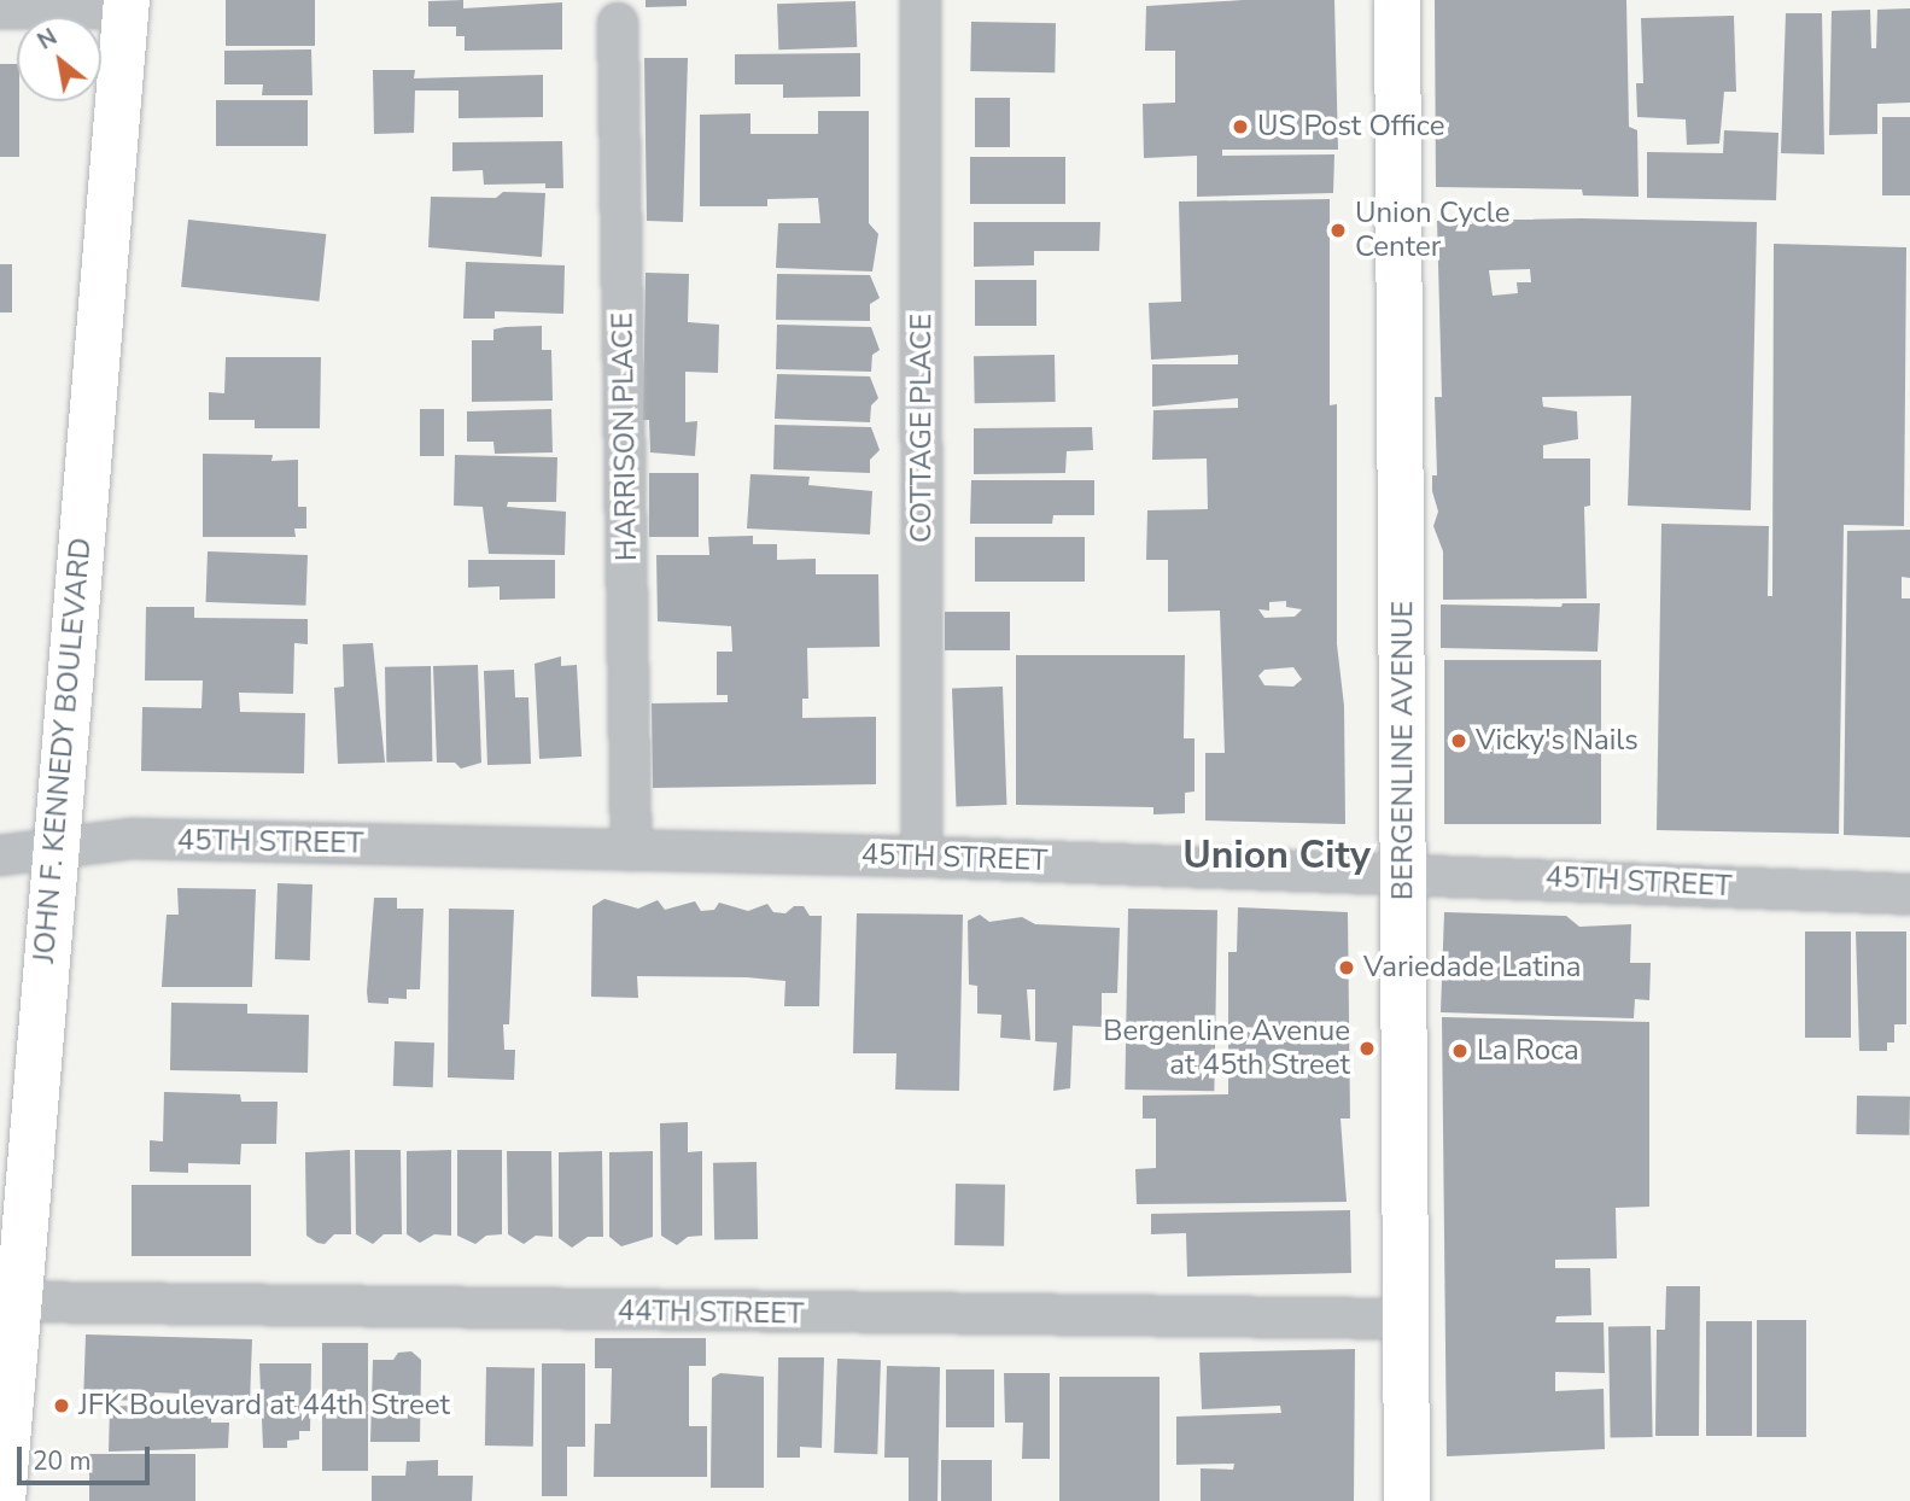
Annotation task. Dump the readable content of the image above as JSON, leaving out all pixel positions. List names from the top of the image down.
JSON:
{
  "streets": {
    "street": [
      "COTTAGE PLACE",
      "HARRISON PLACE",
      "JOHN F. KENNEDY BOULEVARD",
      "BERGENLINE AVENUE",
      "45TH STREET",
      "44TH STREET"
    ]
  },
  "crossings": [
    ["COTTAGE PLACE", "45TH STREET"],
    ["HARRISON PLACE", "45TH STREET"],
    ["JOHN F. KENNEDY BOULEVARD", "45TH STREET"],
    ["JOHN F. KENNEDY BOULEVARD", "44TH STREET"],
    ["BERGENLINE AVENUE", "45TH STREET"],
    ["BERGENLINE AVENUE", "44TH STREET"]
  ],
  "districts": ["Union City"],
  "places": [
    "US Post Office",
    "Union Cycle Center",
    "Vicky's Nails",
    "Variedade Latina",
    "Bergenline Avenue at 45th Street",
    "La Roca",
    "JFK Boulevard at 44th Street"
  ],
  "scale_bar": "20 m",
  "north": "top left"
}
